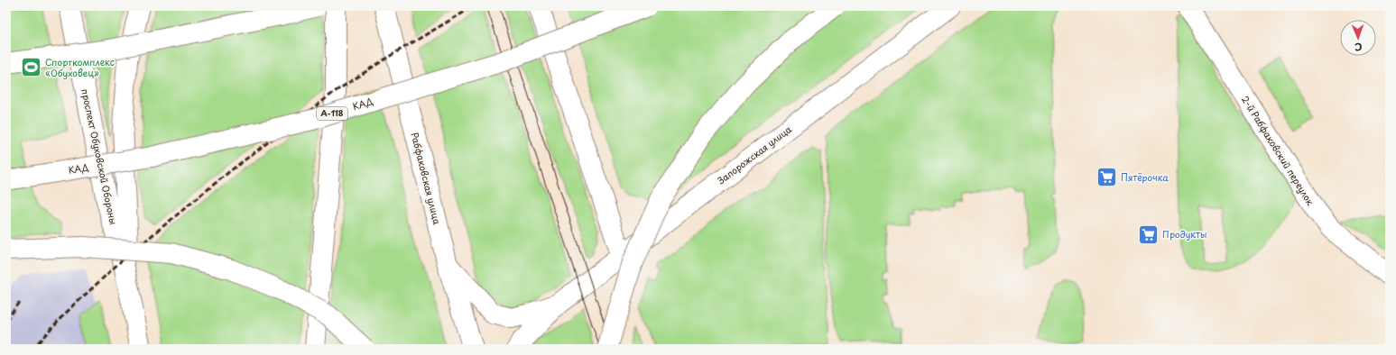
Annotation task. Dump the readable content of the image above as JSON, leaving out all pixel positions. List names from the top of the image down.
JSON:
{
  "streets": {
    "main road": [
      "КАД",
      "А-118",
      "2-й Рабфаковский переулок",
      "Запорожская улица",
      "проспект Обуховской Обороны",
      "Рабфаковская улица"
    ]
  },
  "places": {
    "sports": ["Спорткомплекс «Обуховец»"],
    "supermarket": ["Пятёрочка", "Продукты"]
  },
  "north": "bottom"
}
